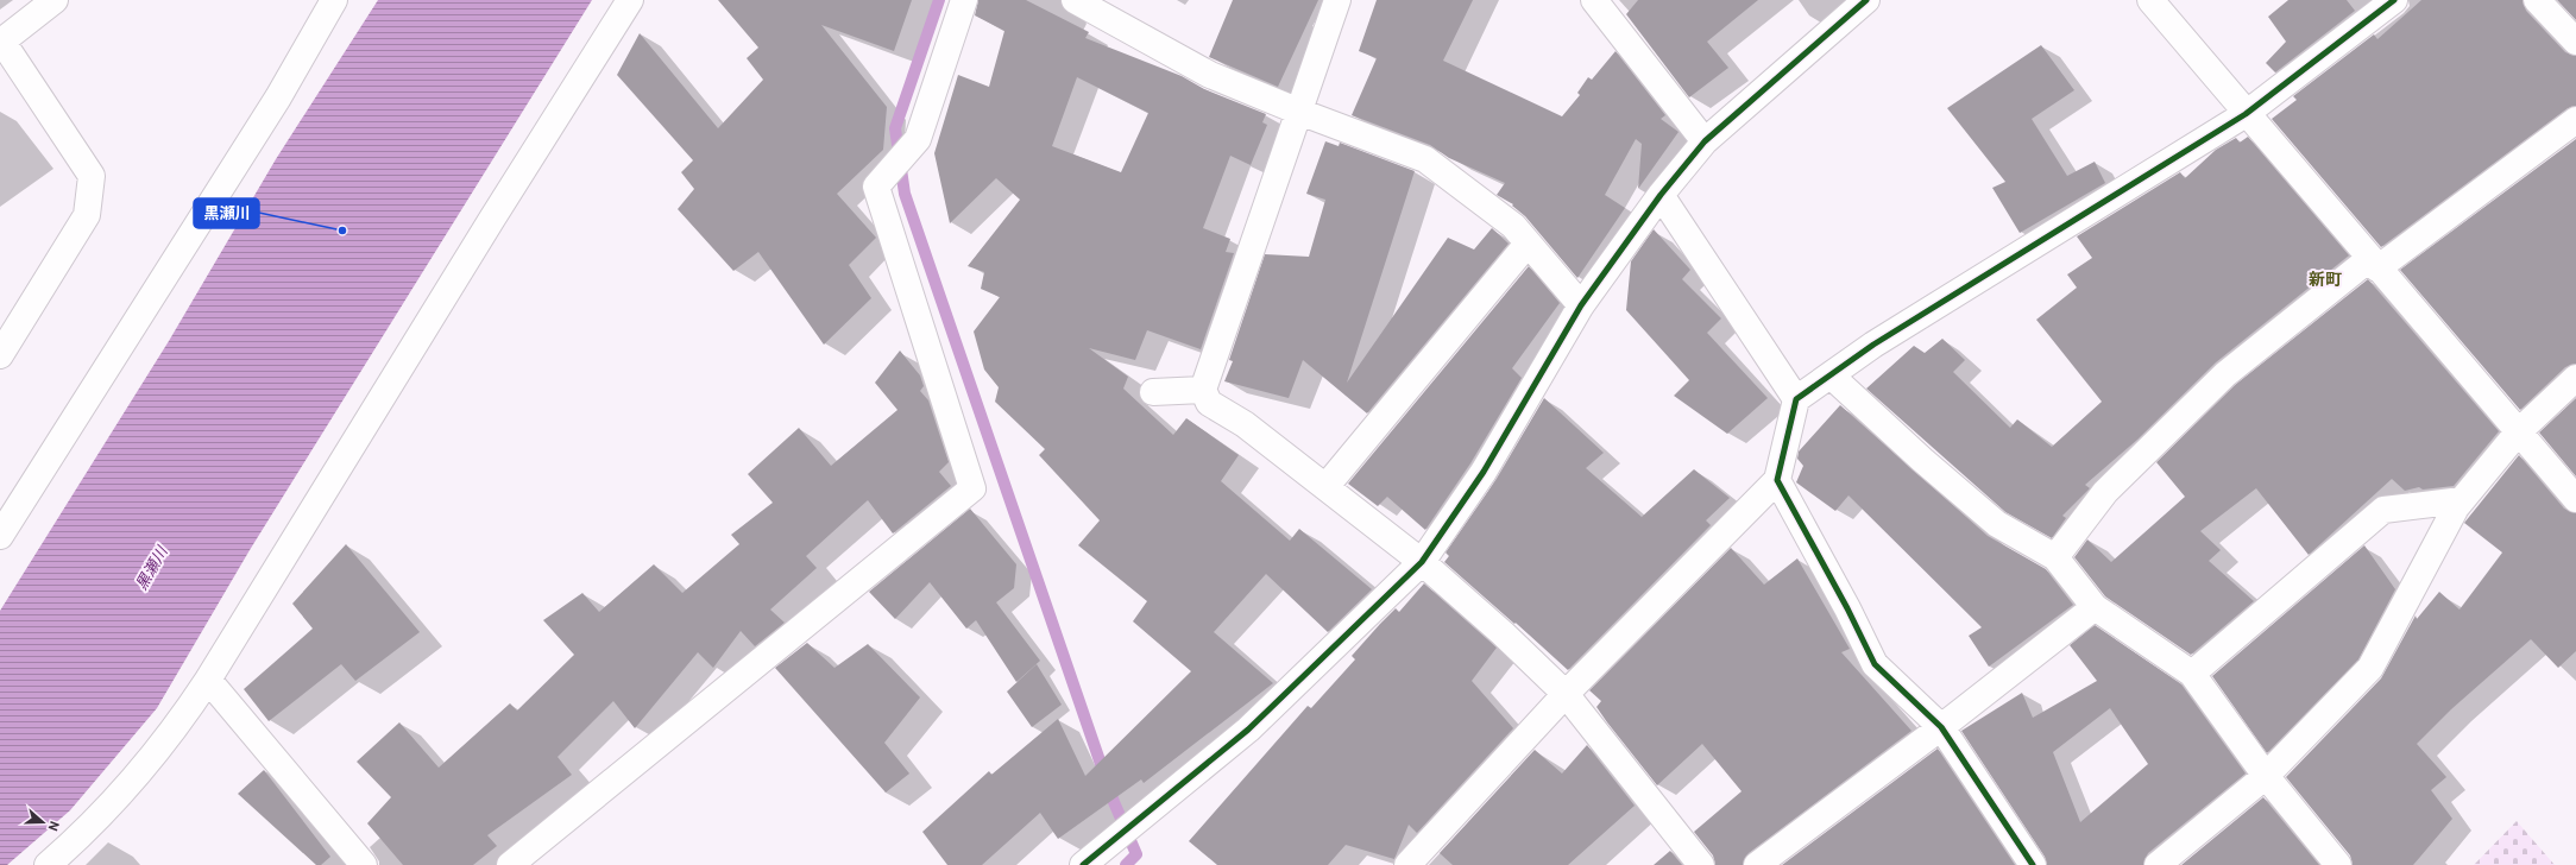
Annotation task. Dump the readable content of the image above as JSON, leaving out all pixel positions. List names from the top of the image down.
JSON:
{
  "districts": ["新町"],
  "water": ["黒瀬川"],
  "places": ["黒瀬川"],
  "north": "right"
}
